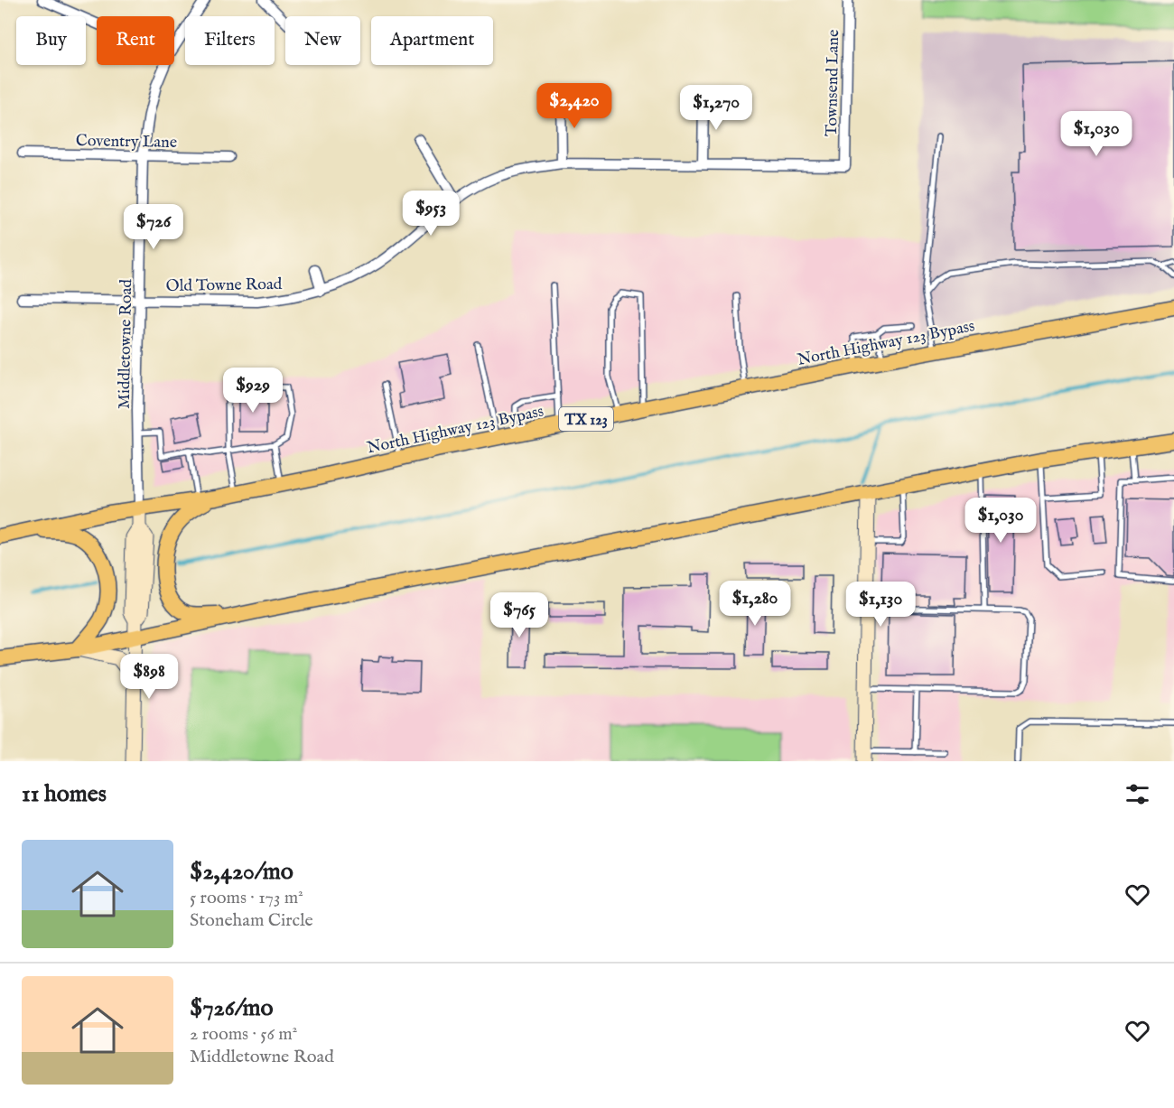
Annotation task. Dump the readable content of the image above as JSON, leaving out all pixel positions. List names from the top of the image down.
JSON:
{
  "streets": {
    "main road": ["North Highway 123 Bypass", "TX 123"],
    "street": [
      "Townsend Lane",
      "Coventry Lane",
      "Old Towne Road",
      "Middletowne Road"
    ]
  },
  "crossings": [
    ["Townsend Lane", "Old Towne Road"],
    ["Coventry Lane", "Middletowne Road"],
    ["Old Towne Road", "Middletowne Road"],
    ["North Highway 123 Bypass", "Middletowne Road"]
  ],
  "page": {
    "chip": [
      "Buy",
      "Rent",
      "Filters",
      "New",
      "Apartment"
    ],
    "price": [
      "$2,420",
      "$1,270",
      "$1,030",
      "$953",
      "$726",
      "$929",
      "$1,030",
      "$1,280",
      "$1,130",
      "$765",
      "$898"
    ],
    "heading": "11 homes",
    "list": [
      {
        "name": "$2,420/mo",
        "note": "5 rooms · 173 m² · Stoneham Circle"
      },
      {
        "name": "$726/mo",
        "note": "2 rooms · 56 m² · Middletowne Road"
      }
    ]
  }
}
